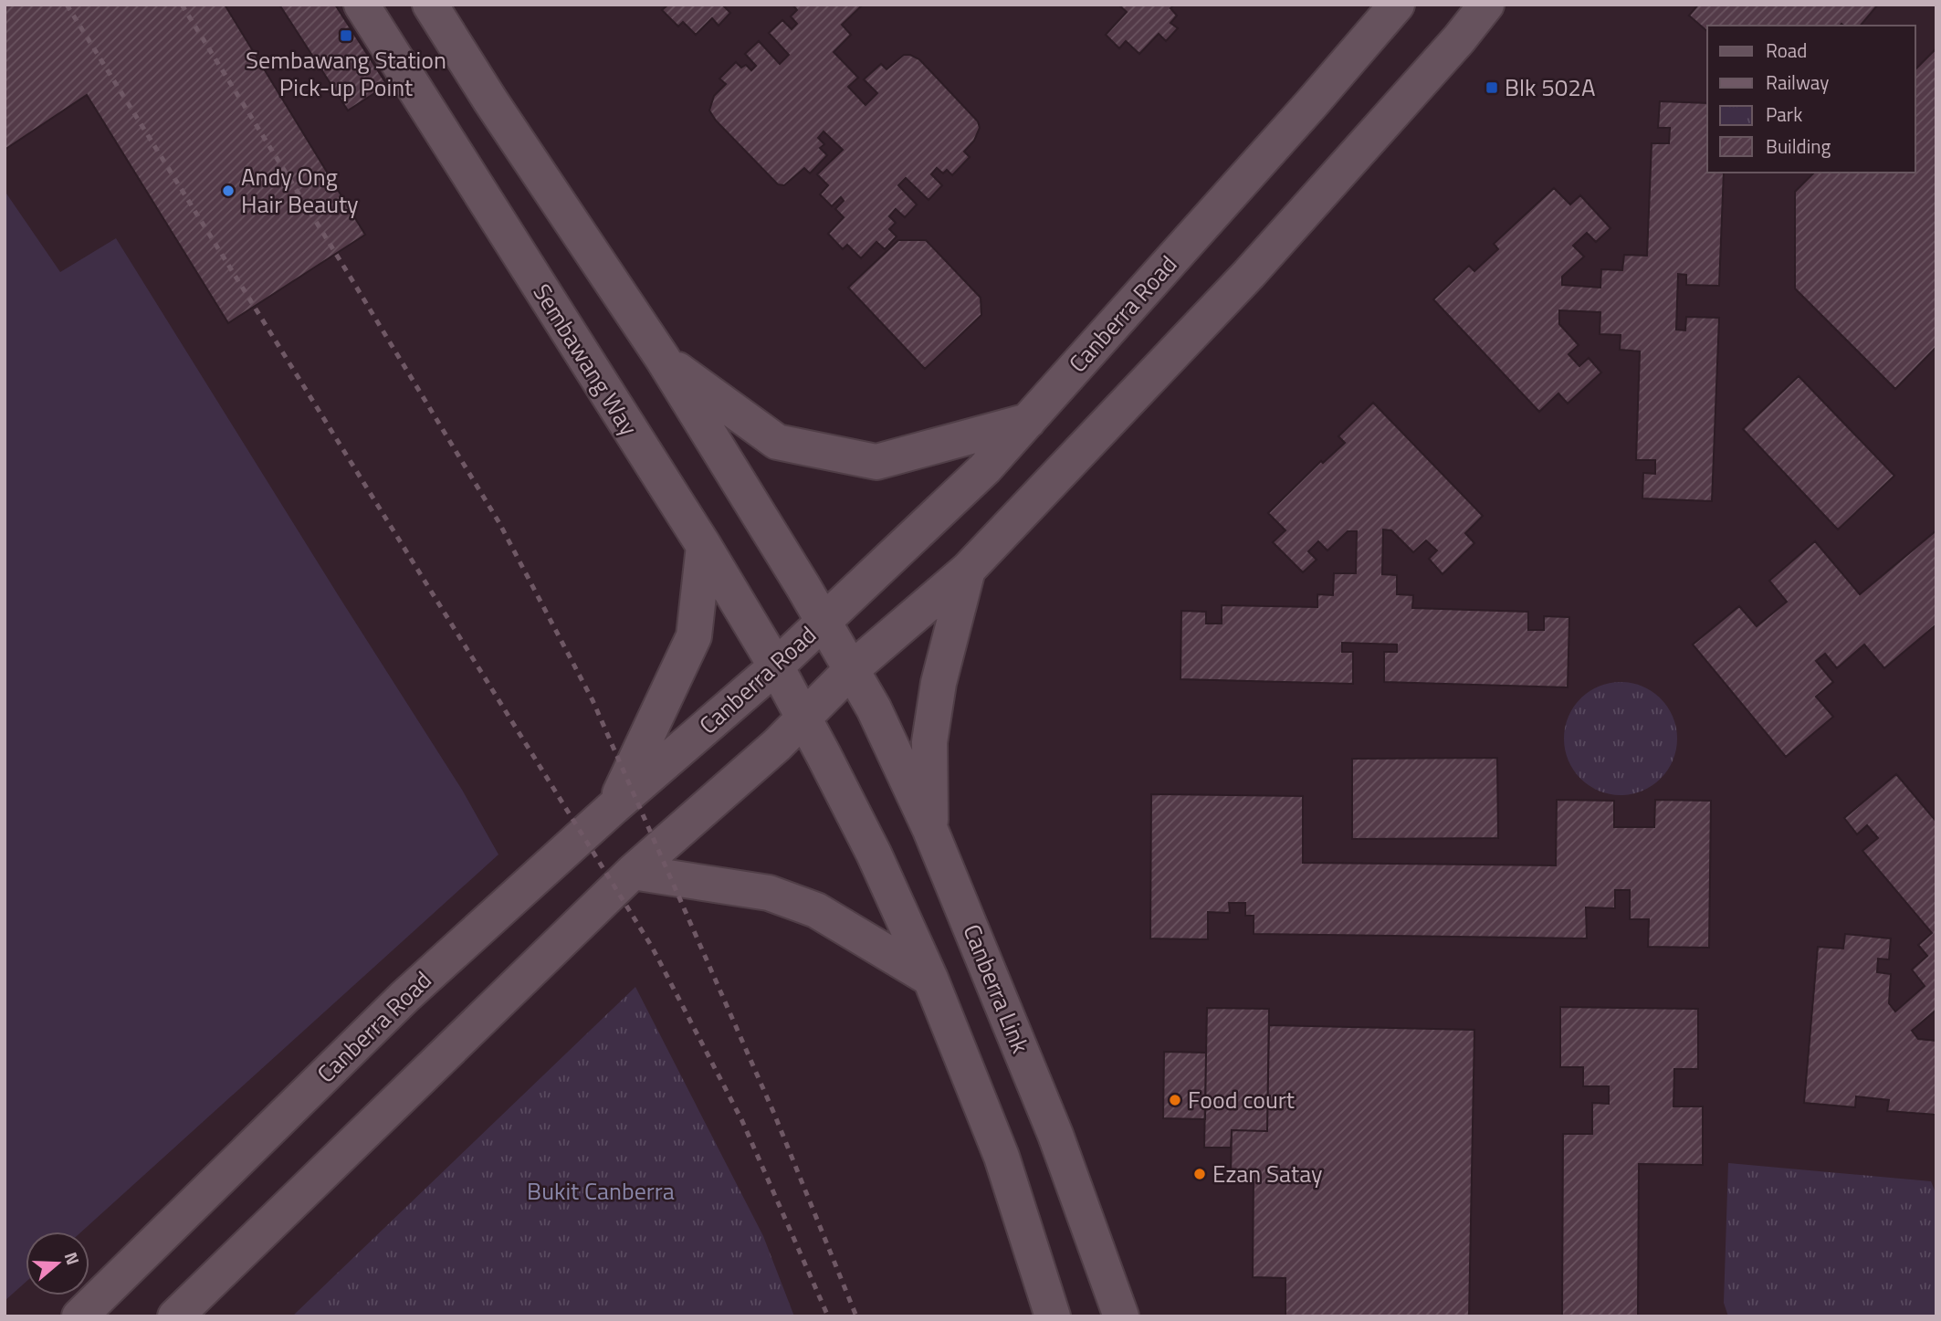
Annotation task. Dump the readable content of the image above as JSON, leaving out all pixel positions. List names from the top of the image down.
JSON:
{
  "streets": {
    "main road": ["Canberra Road", "Sembawang Way", "Canberra Link"]
  },
  "crossings": [
    ["Canberra Road", "Sembawang Way"]
  ],
  "parks": ["Bukit Canberra"],
  "places": {
    "transit": ["Sembawang Station Pick-up Point", "Blk 502A"],
    "other": ["Andy Ong Hair Beauty", "Food court", "Ezan Satay"]
  },
  "legend": [
    "Road",
    "Railway",
    "Park",
    "Building"
  ],
  "north": "right"
}
